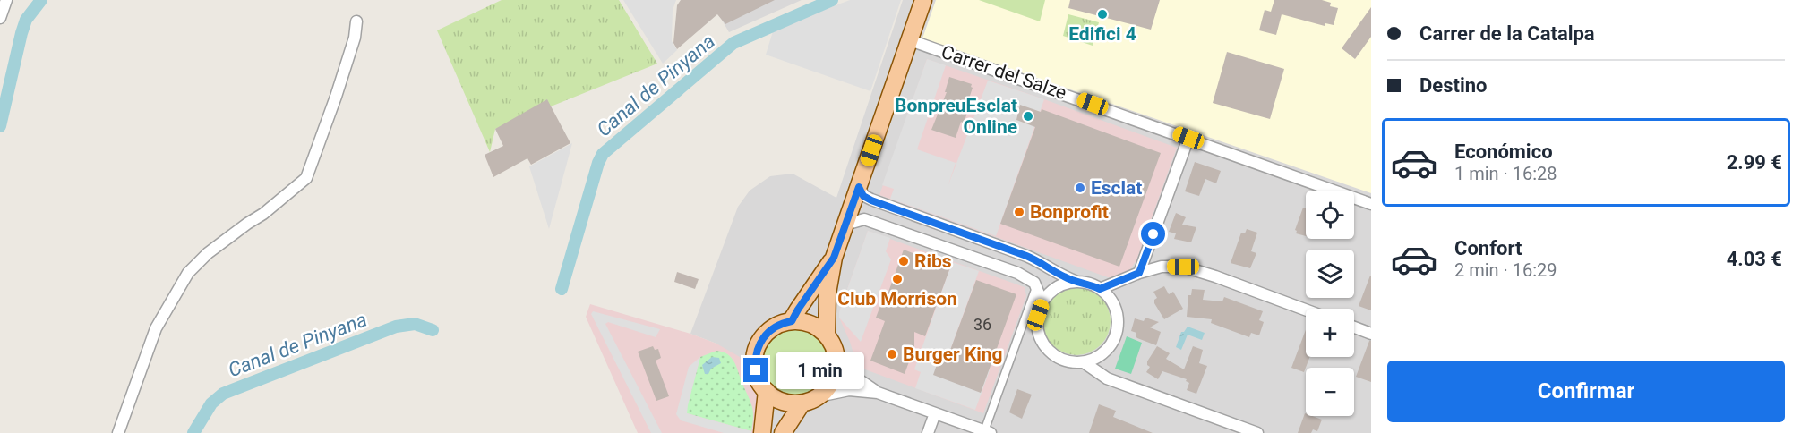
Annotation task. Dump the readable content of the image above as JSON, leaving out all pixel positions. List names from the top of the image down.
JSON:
{
  "streets": {
    "street": ["Carrer del Salze"]
  },
  "water": ["Canal de Pinyana"],
  "places": [
    "Edifici 4",
    "BonpreuEsclat Online",
    "Esclat",
    "Bonprofit",
    "Ribs",
    "Club Morrison",
    "Burger King"
  ],
  "house_numbers": ["36"],
  "page": {
    "banner": ["Carrer de la Catalpa", "Destino"],
    "list": [
      {
        "name": "Económico",
        "note": "1 min · 16:28",
        "value": "2.99 €"
      },
      {
        "name": "Confort",
        "note": "2 min · 16:29",
        "value": "4.03 €"
      }
    ],
    "map_buttons": ["+", "−"],
    "buttons": "Confirmar",
    "bubble": "1 min"
  }
}
